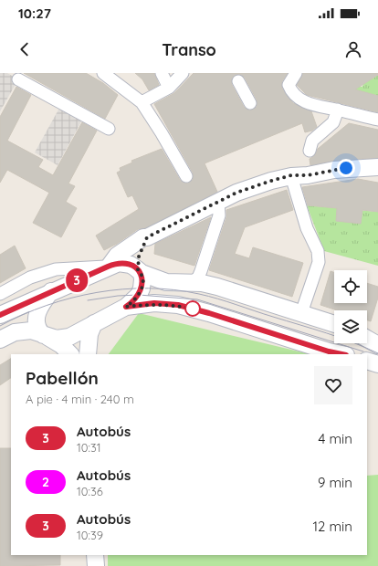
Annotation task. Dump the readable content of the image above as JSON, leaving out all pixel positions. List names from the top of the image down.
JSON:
{
  "lines": ["bus line 3"],
  "page": {
    "status": "10:27",
    "header": "Transo",
    "on_map": "3",
    "heading": ["Pabellón", "A pie · 4 min · 240 m"],
    "list": [
      {
        "mark": "3",
        "name": "Autobús",
        "note": "10:31",
        "value": "4 min"
      },
      {
        "mark": "2",
        "name": "Autobús",
        "note": "10:36",
        "value": "9 min"
      },
      {
        "mark": "3",
        "name": "Autobús",
        "note": "10:39",
        "value": "12 min"
      }
    ]
  }
}
